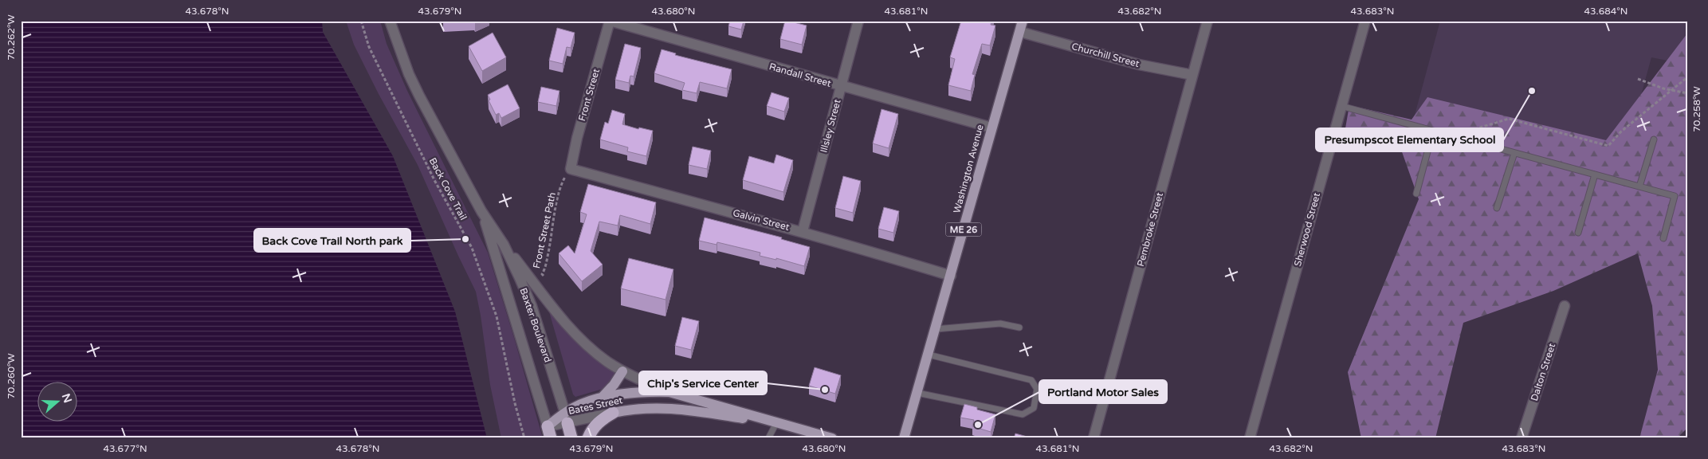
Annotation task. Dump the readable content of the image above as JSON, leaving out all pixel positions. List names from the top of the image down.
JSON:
{
  "streets": {
    "main road": ["Washington Avenue", "ME 26", "Bates Street"],
    "street": [
      "Churchill Street",
      "Randall Street",
      "Front Street",
      "Illsley Street",
      "Galvin Street",
      "Pembroke Street",
      "Sherwood Street",
      "Baxter Boulevard",
      "Dalton Street"
    ],
    "path": ["Back Cove Trail", "Front Street Path"]
  },
  "crossings": [
    ["Churchill Street", "Washington Avenue"],
    ["Churchill Street", "Pembroke Street"],
    ["Randall Street", "Front Street"],
    ["Randall Street", "Illsley Street"],
    ["Randall Street", "Washington Avenue"],
    ["Front Street", "Galvin Street"],
    ["Front Street", "Front Street Path"],
    ["Illsley Street", "Galvin Street"],
    ["Washington Avenue", "Galvin Street"],
    ["Galvin Street", "Front Street Path"],
    ["Baxter Boulevard", "Bates Street"]
  ],
  "places": [
    "Presumpscot Elementary School",
    "Back Cove Trail North park",
    "Chip's Service Center",
    "Portland Motor Sales"
  ],
  "north": "right",
  "coordinates": [
    "43.678°N",
    "43.679°N",
    "43.680°N",
    "43.681°N",
    "43.682°N",
    "43.683°N",
    "43.684°N",
    "70.262°W",
    "70.258°W",
    "70.260°W",
    "43.677°N"
  ]
}
